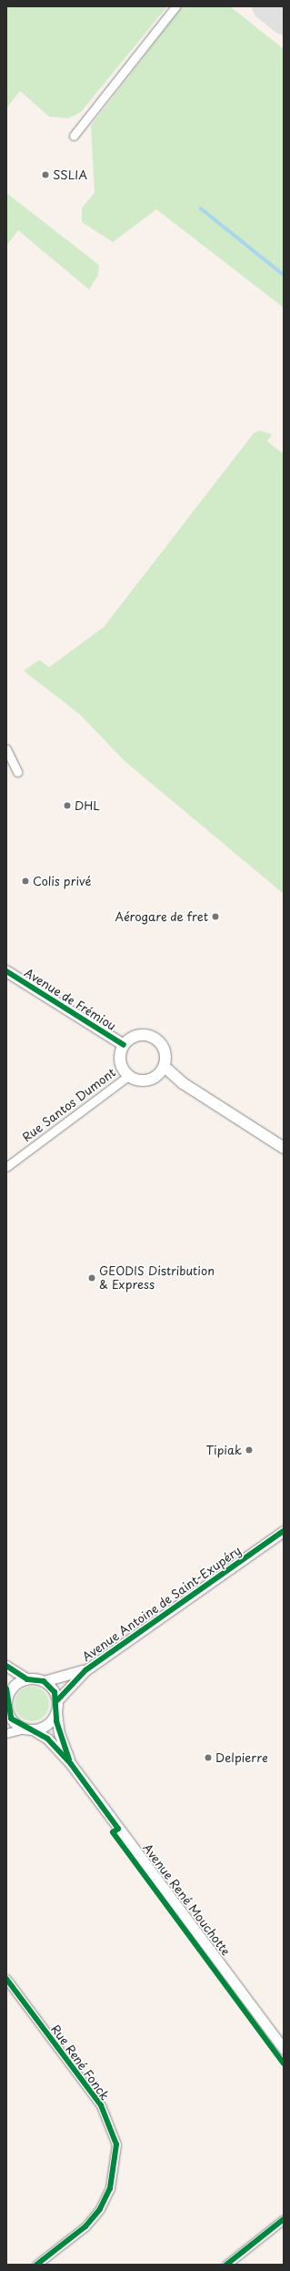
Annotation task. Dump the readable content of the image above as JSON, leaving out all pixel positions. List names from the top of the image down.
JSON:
{
  "streets": {
    "main road": ["Avenue de Frémiou"],
    "street": [
      "Rue Santos Dumont",
      "Avenue Antoine de Saint-Exupéry",
      "Avenue René Mouchotte",
      "Rue René Fonck"
    ]
  },
  "crossings": [
    ["Avenue de Frémiou", "Rue Santos Dumont"],
    ["Avenue Antoine de Saint-Exupéry", "Avenue René Mouchotte"]
  ],
  "places": [
    "SSLIA",
    "DHL",
    "Colis privé",
    "Aérogare de fret",
    "GEODIS Distribution & Express",
    "Tipiak",
    "Delpierre"
  ]
}
